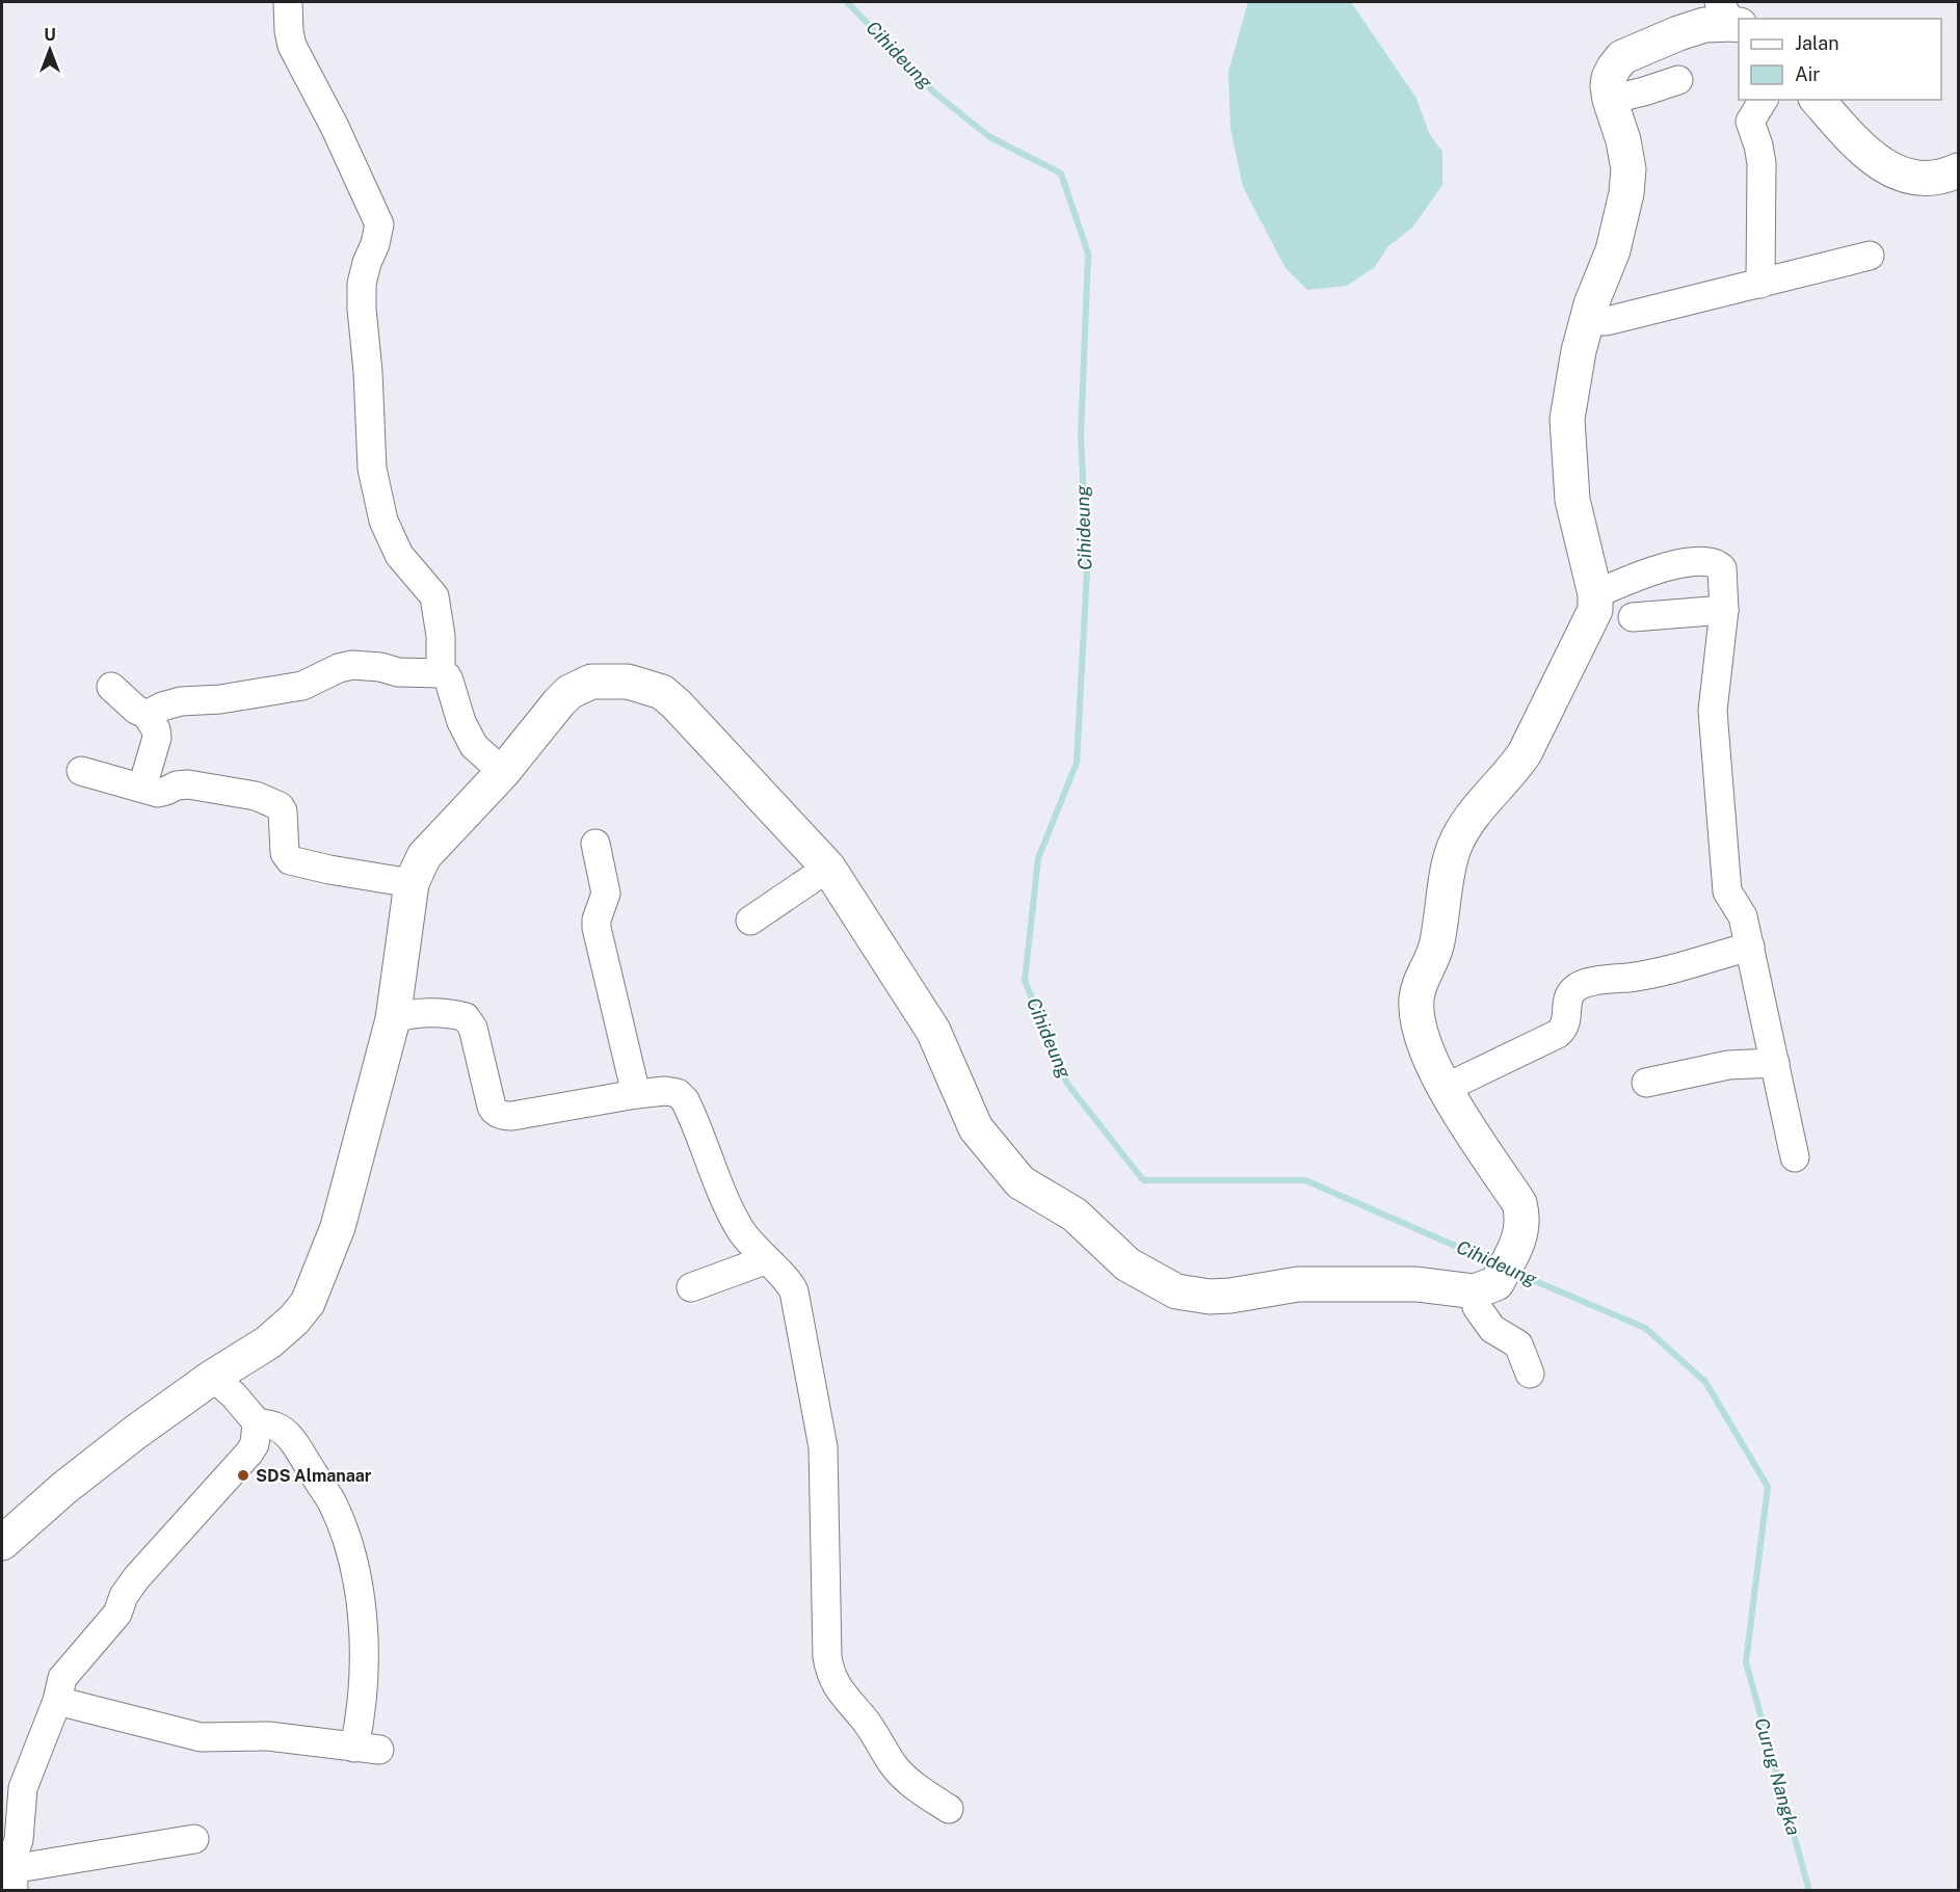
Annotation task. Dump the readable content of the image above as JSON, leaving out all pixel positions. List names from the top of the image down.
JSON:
{
  "water": ["Cihideung", "Curug Nangka"],
  "places": ["SDS Almanaar"],
  "legend": ["Jalan", "Air"],
  "north": "top"
}
